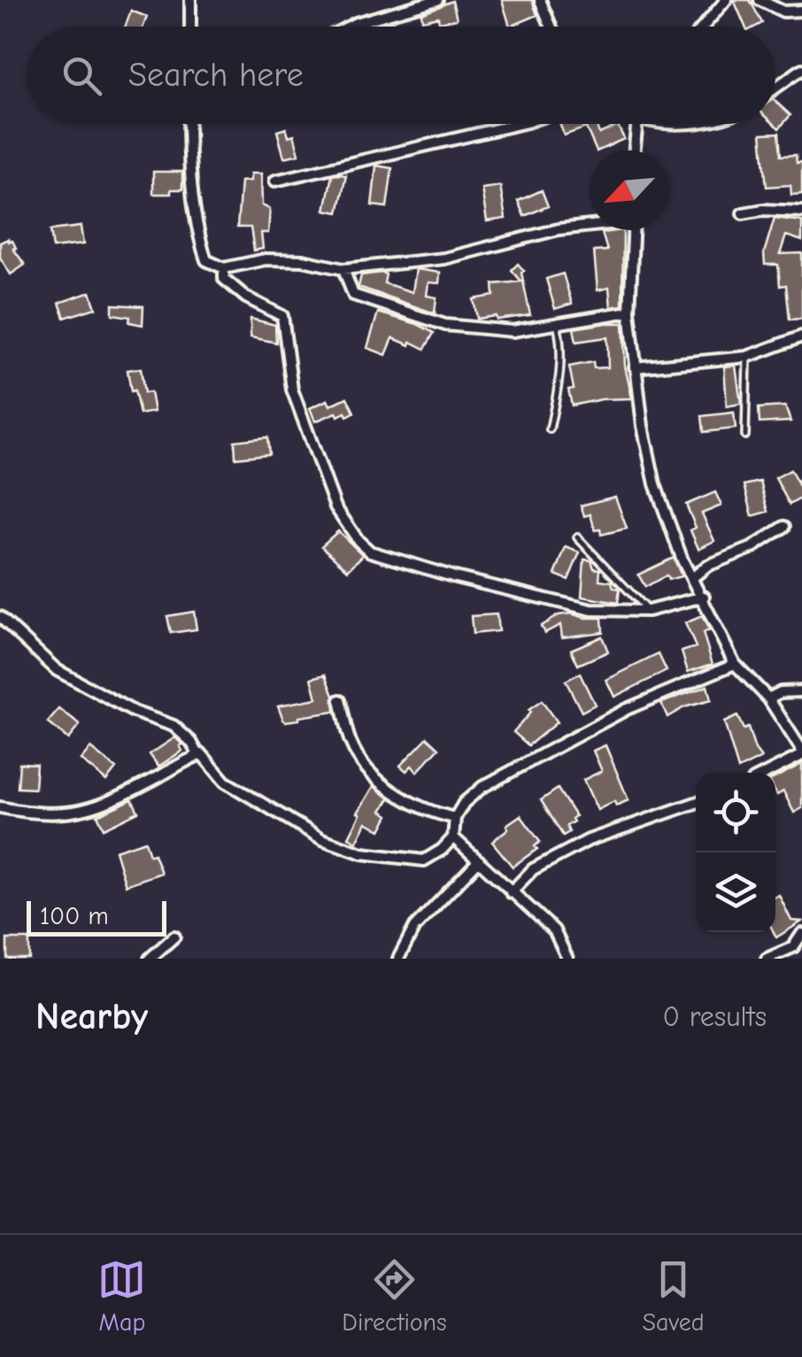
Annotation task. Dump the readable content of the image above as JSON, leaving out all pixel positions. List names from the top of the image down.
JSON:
{
  "scale_bar": "100 m",
  "north": "bottom left",
  "page": {
    "search": "Search here",
    "scale": "100 m",
    "heading": ["Nearby", "0 results"],
    "nav": ["Map", "Directions", "Saved"]
  }
}
